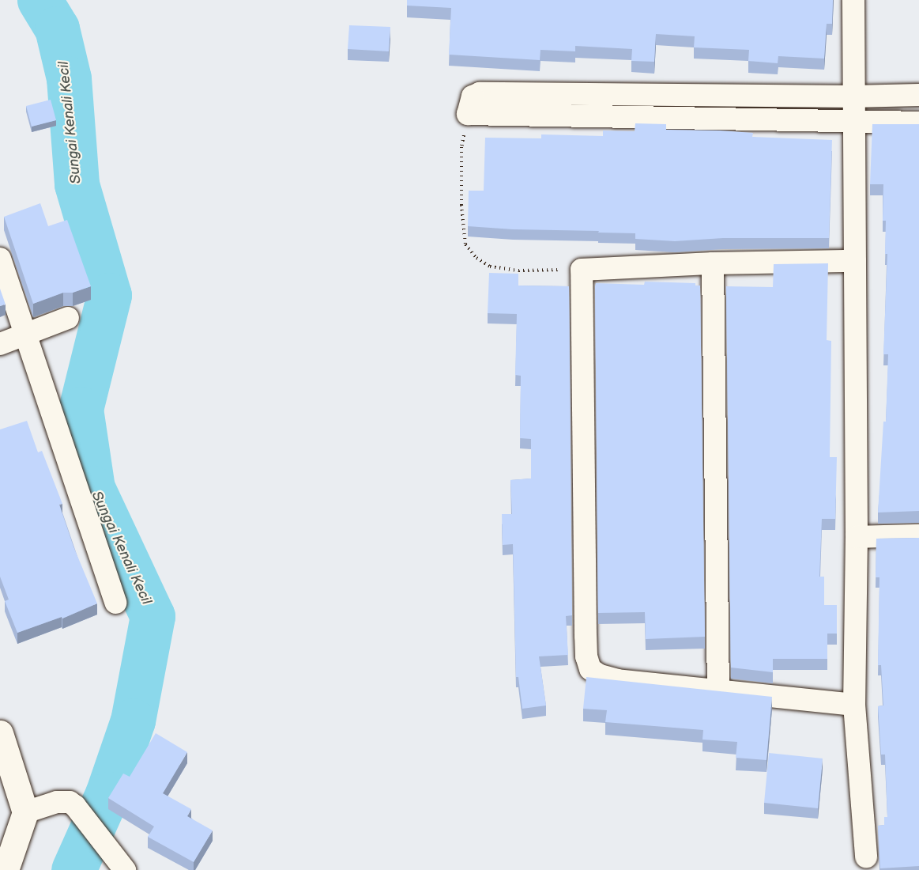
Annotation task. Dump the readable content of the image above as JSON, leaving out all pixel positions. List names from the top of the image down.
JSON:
{
  "water": ["Sungai Kenali Kecil"]
}
